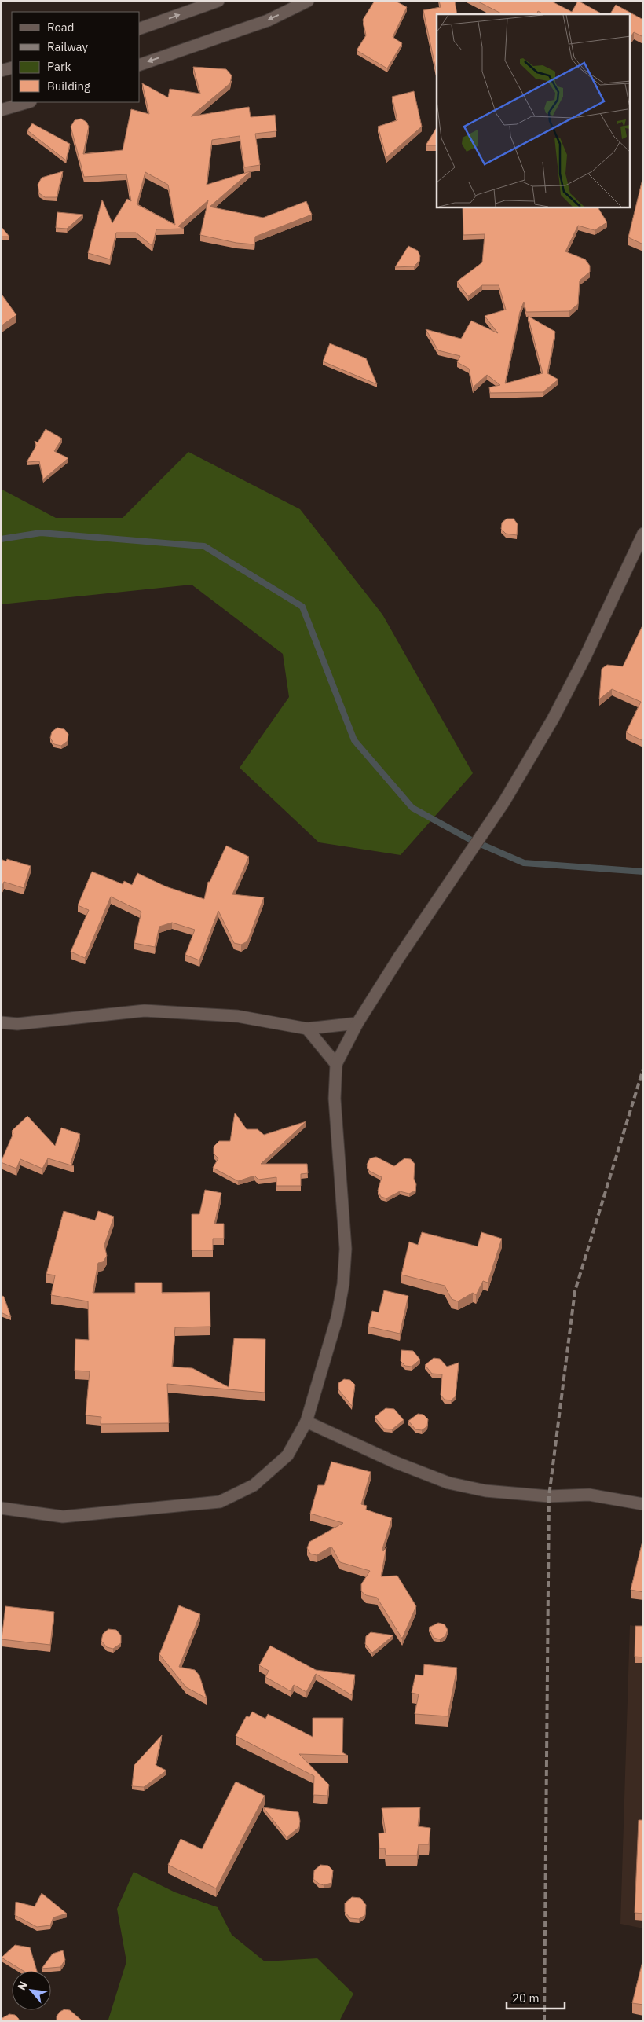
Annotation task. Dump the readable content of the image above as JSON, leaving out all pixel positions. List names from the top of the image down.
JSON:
{
  "legend": [
    "Road",
    "Railway",
    "Park",
    "Building"
  ],
  "scale_bar": "20 m",
  "north": "top left"
}
